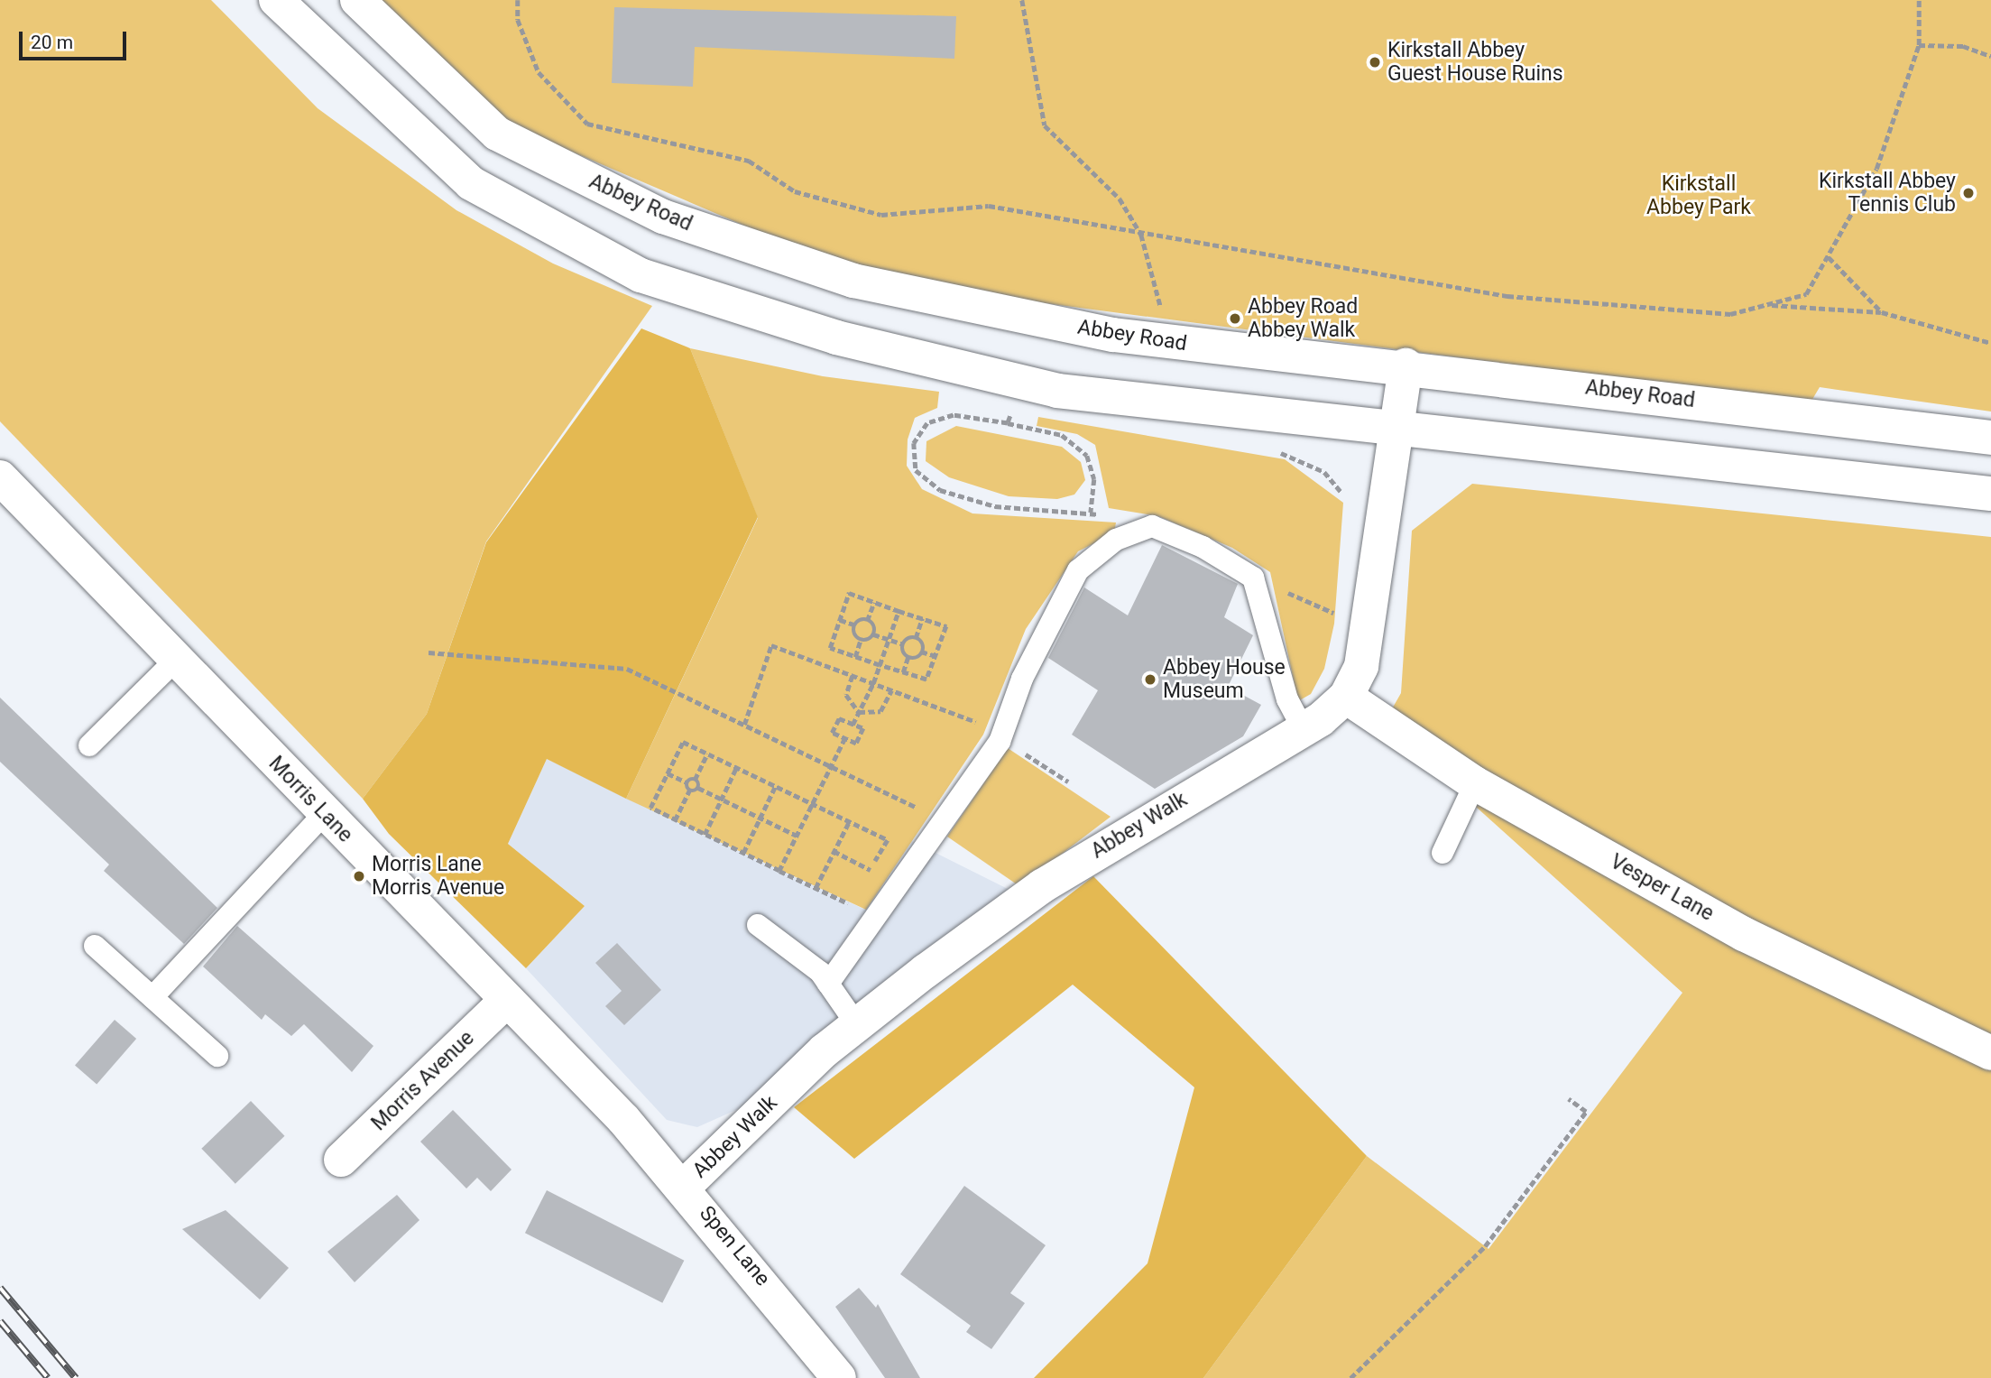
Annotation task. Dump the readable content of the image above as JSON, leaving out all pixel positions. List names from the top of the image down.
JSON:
{
  "streets": {
    "main road": [
      "Abbey Road",
      "Morris Lane",
      "Abbey Walk",
      "Vesper Lane",
      "Morris Avenue",
      "Spen Lane"
    ]
  },
  "crossings": [
    ["Abbey Road", "Abbey Walk"],
    ["Morris Lane", "Morris Avenue"],
    ["Morris Lane", "Spen Lane"],
    ["Abbey Walk", "Vesper Lane"],
    ["Abbey Walk", "Spen Lane"]
  ],
  "parks": ["Kirkstall Abbey Park"],
  "places": [
    "Kirkstall Abbey Guest House Ruins",
    "Kirkstall Abbey Tennis Club",
    "Abbey Road Abbey Walk",
    "Abbey House Museum",
    "Morris Lane Morris Avenue"
  ],
  "scale_bar": "20 m"
}
